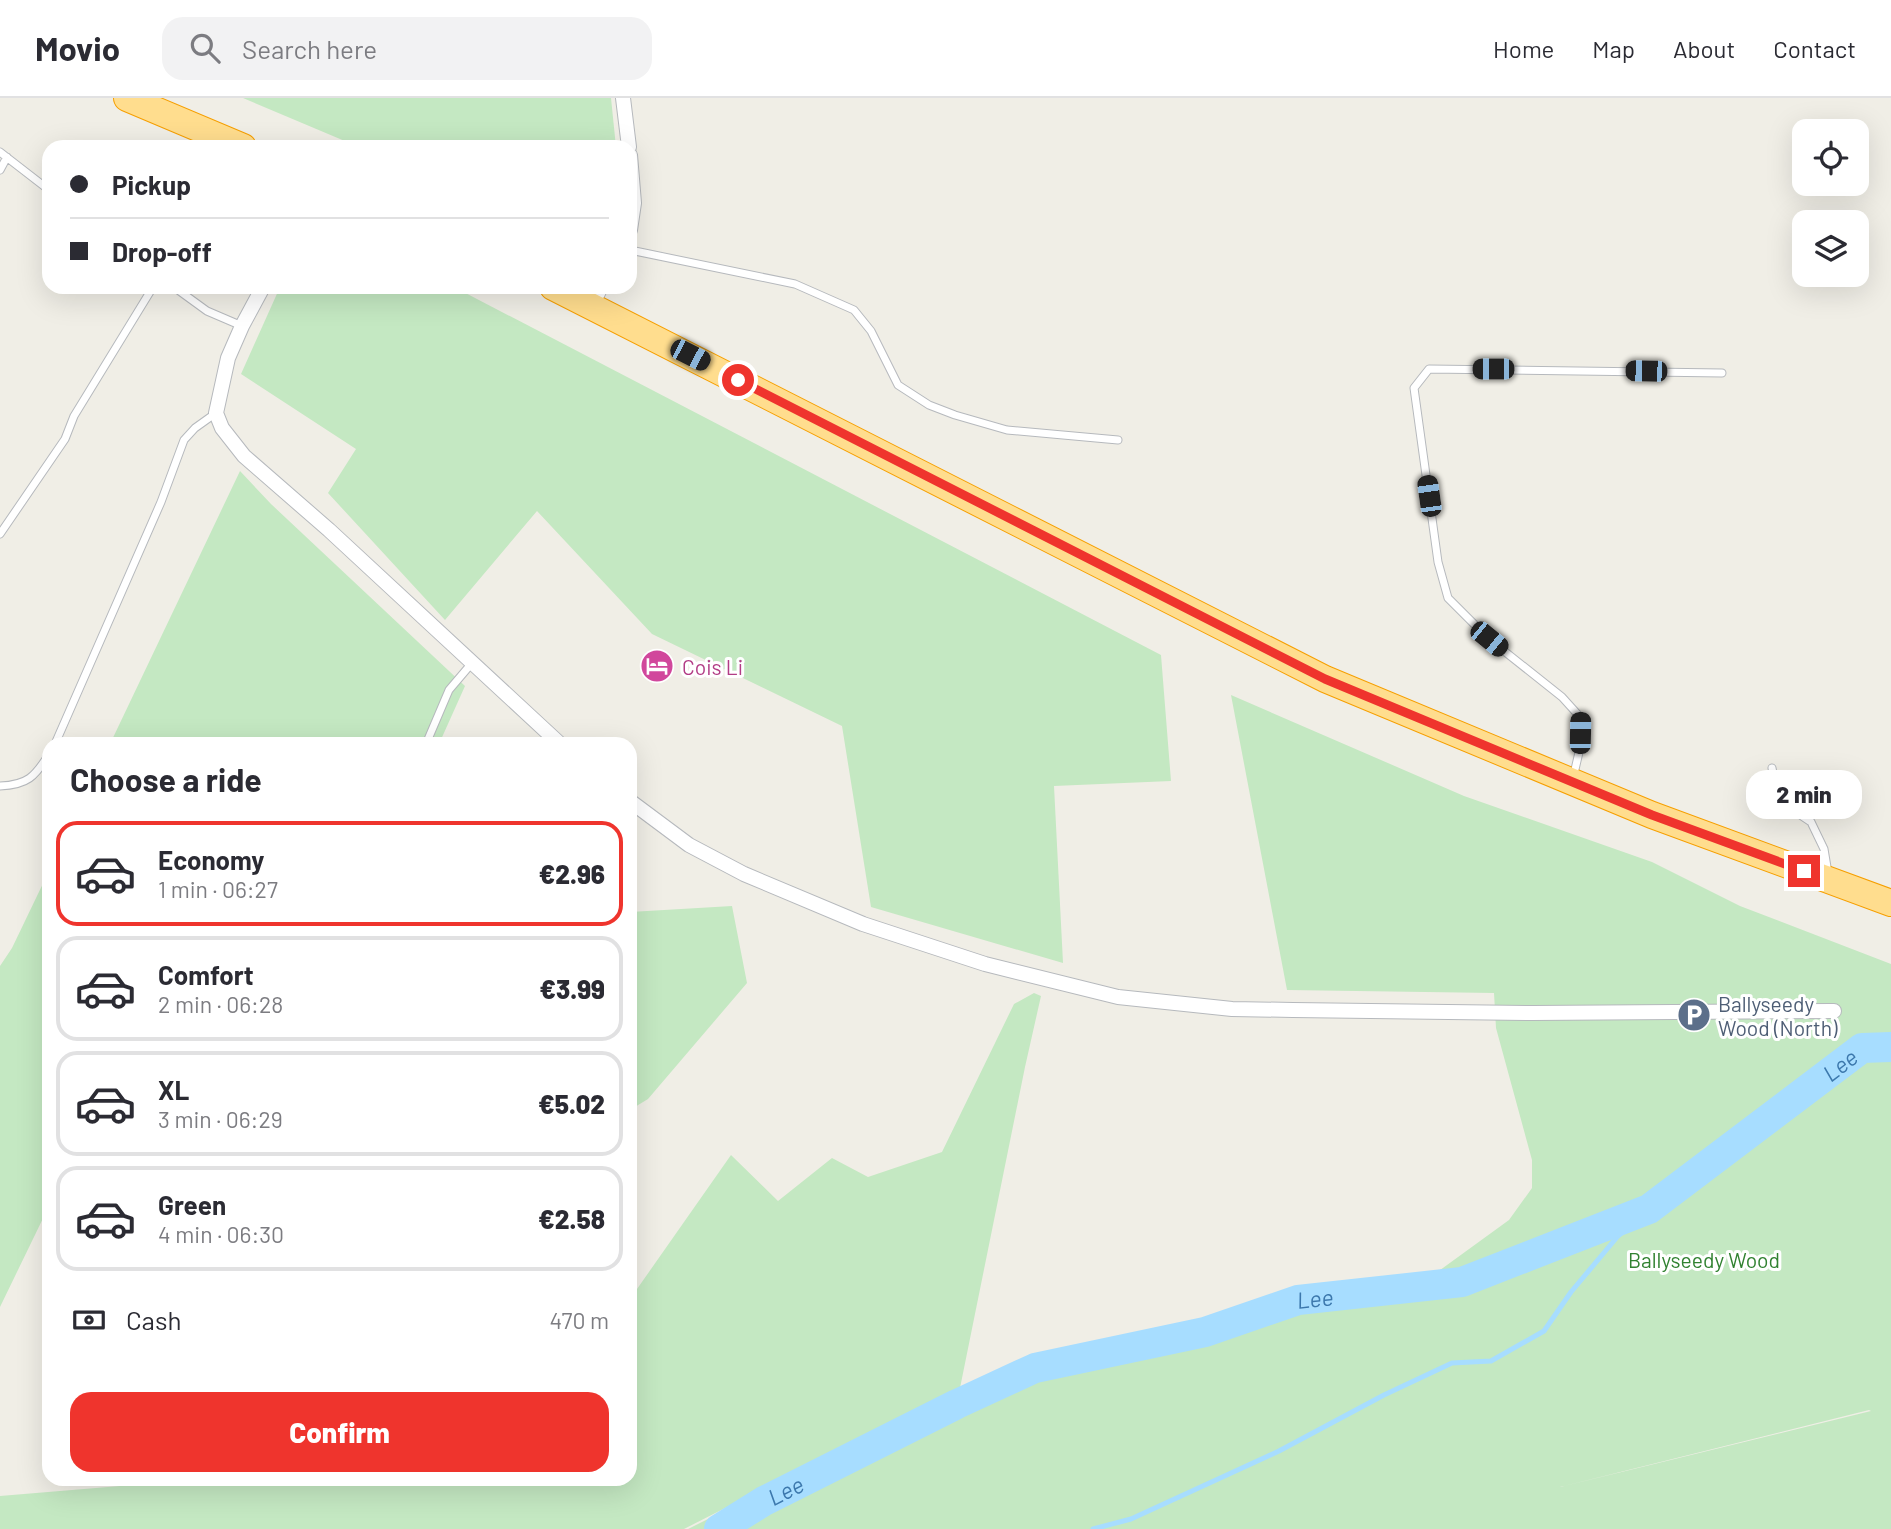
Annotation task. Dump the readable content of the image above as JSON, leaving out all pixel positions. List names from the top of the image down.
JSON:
{
  "water": ["Lee"],
  "parks": ["Ballyseedy Wood"],
  "places": {
    "hotel": ["Cois Li"],
    "parking": ["Ballyseedy Wood (North)"]
  },
  "page": {
    "header": "Movio",
    "search": "Search here",
    "nav": [
      "Home",
      "Map",
      "About",
      "Contact"
    ],
    "banner": ["Pickup", "Drop-off"],
    "heading": "Choose a ride",
    "bubble": "2 min",
    "list": [
      {
        "name": "Economy",
        "note": "1 min · 06:27",
        "value": "€2.96"
      },
      {
        "name": "Comfort",
        "note": "2 min · 06:28",
        "value": "€3.99"
      },
      {
        "name": "XL",
        "note": "3 min · 06:29",
        "value": "€5.02"
      },
      {
        "name": "Green",
        "note": "4 min · 06:30",
        "value": "€2.58"
      }
    ],
    "pay": ["Cash", "470 m"],
    "buttons": "Confirm"
  }
}
